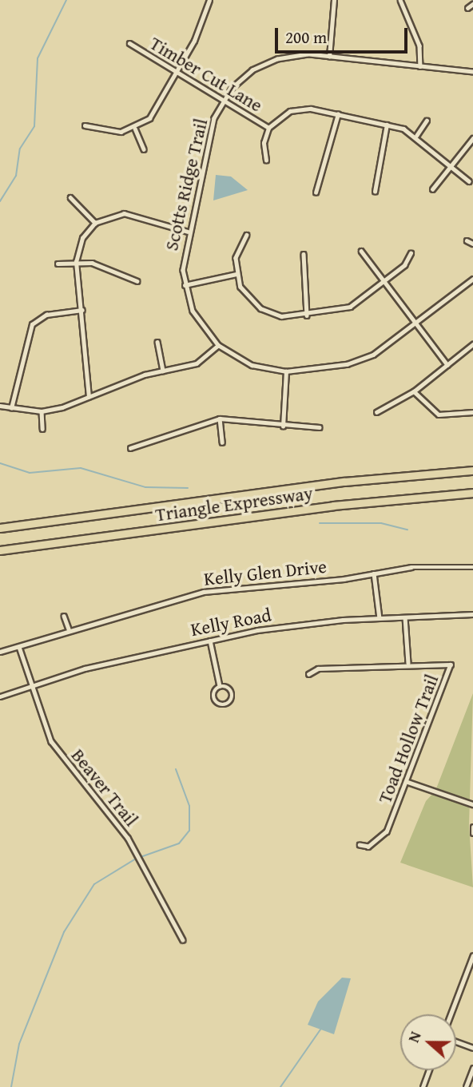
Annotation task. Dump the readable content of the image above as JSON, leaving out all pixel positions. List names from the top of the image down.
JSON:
{
  "streets": {
    "highway": ["Triangle Expressway"],
    "street": [
      "Timber Cut Lane",
      "Scotts Ridge Trail",
      "Kelly Glen Drive",
      "Kelly Road",
      "Toad Hollow Trail",
      "Beaver Trail"
    ]
  },
  "crossings": [
    ["Timber Cut Lane", "Scotts Ridge Trail"],
    ["Kelly Glen Drive", "Beaver Trail"],
    ["Kelly Road", "Beaver Trail"]
  ],
  "scale_bar": "200 m",
  "north": "left"
}
